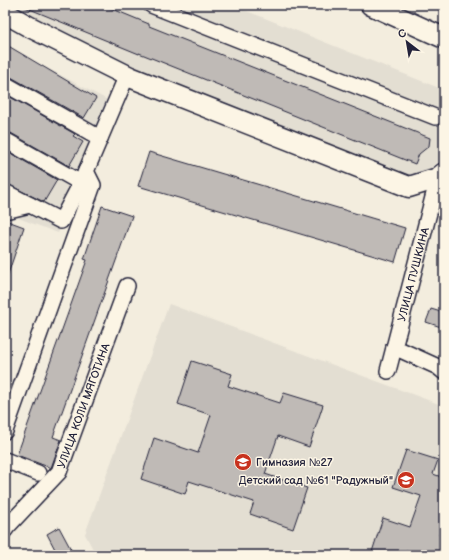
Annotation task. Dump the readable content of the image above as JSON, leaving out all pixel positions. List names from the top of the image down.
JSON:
{
  "streets": {
    "street": ["УЛИЦА ПУШКИНА", "УЛИЦА КОЛИ МЯГОТИНА"]
  },
  "places": {
    "school or university": ["Гимназия №27", "Детский сад №61 \"Радужный\""]
  },
  "north": "top left"
}
